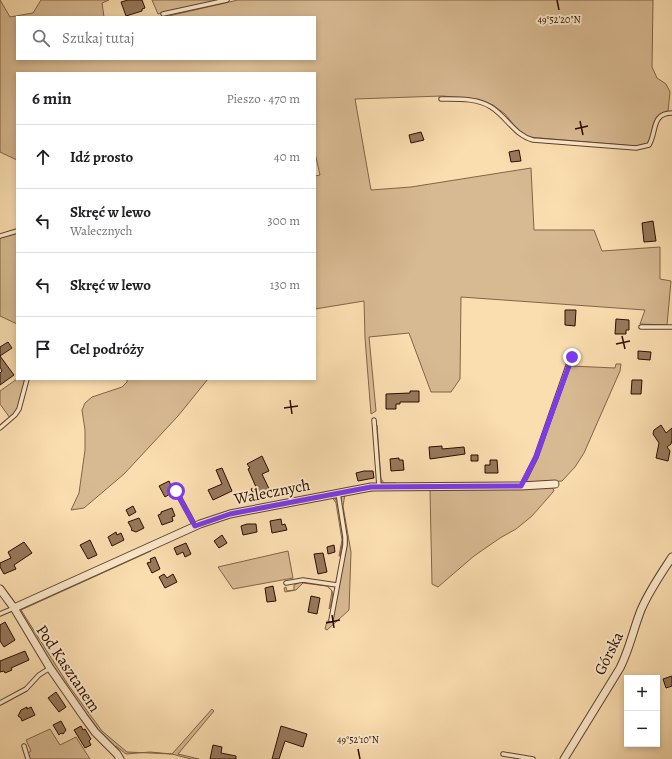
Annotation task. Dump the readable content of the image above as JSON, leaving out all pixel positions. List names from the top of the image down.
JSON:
{
  "streets": {
    "street": ["Walecznych", "Górska", "Pod Kasztanem"]
  },
  "crossings": [
    ["Walecznych", "Pod Kasztanem"]
  ],
  "page": {
    "search": "Szukaj tutaj",
    "heading": ["6 min", "Pieszo · 470 m"],
    "list": [
      ["Idź prosto", "40 m"],
      ["Skręć w lewo", "Walecznych", "300 m"],
      ["Skręć w lewo", "130 m"],
      "Cel podróży"
    ],
    "map_buttons": ["+", "−"]
  },
  "coordinates": ["49°52'20\"N", "49°52'10\"N"]
}
